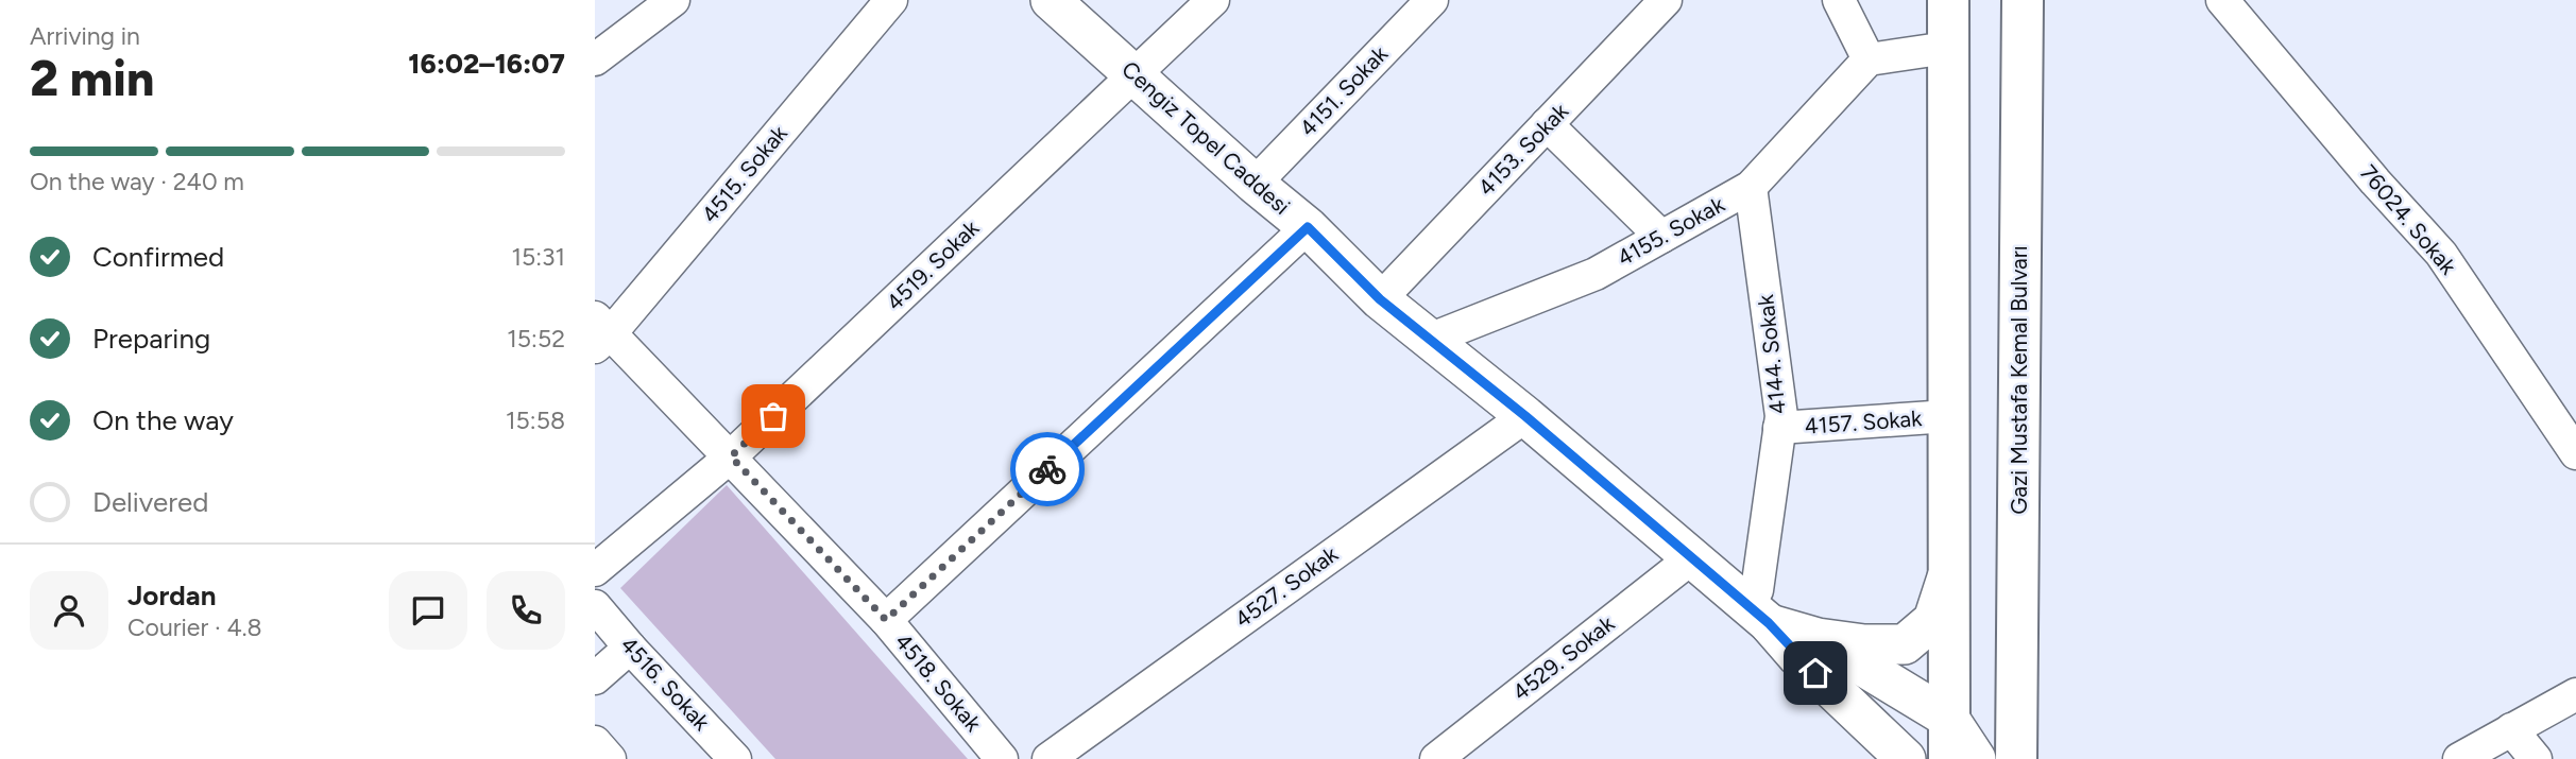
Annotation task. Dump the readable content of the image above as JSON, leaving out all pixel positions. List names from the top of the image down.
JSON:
{
  "streets": {
    "highway": ["Gazi Mustafa Kemal Bulvarı"],
    "street": [
      "4151. Sokak",
      "Cengiz Topel Caddesi",
      "4153. Sokak",
      "4515. Sokak",
      "76024. Sokak",
      "4155. Sokak",
      "4519. Sokak",
      "4144. Sokak",
      "4157. Sokak",
      "4527. Sokak",
      "4529. Sokak",
      "4518. Sokak",
      "4516. Sokak"
    ]
  },
  "crossings": [
    ["4151. Sokak", "Cengiz Topel Caddesi"],
    ["Cengiz Topel Caddesi", "4153. Sokak"],
    ["Cengiz Topel Caddesi", "4155. Sokak"],
    ["Cengiz Topel Caddesi", "4519. Sokak"],
    ["Cengiz Topel Caddesi", "4144. Sokak"],
    ["Cengiz Topel Caddesi", "4527. Sokak"],
    ["Cengiz Topel Caddesi", "4529. Sokak"],
    ["4515. Sokak", "4518. Sokak"],
    ["4155. Sokak", "4144. Sokak"],
    ["4519. Sokak", "4518. Sokak"],
    ["4144. Sokak", "4157. Sokak"]
  ],
  "page": {
    "heading": ["2 min", "Arriving in", "16:02–16:07"],
    "panel": ["Jordan", "Courier · 4.8"],
    "bar": "On the way · 240 m",
    "list": [
      ["Confirmed", "15:31"],
      ["Preparing", "15:52"],
      ["On the way", "15:58"],
      "Delivered"
    ]
  }
}
